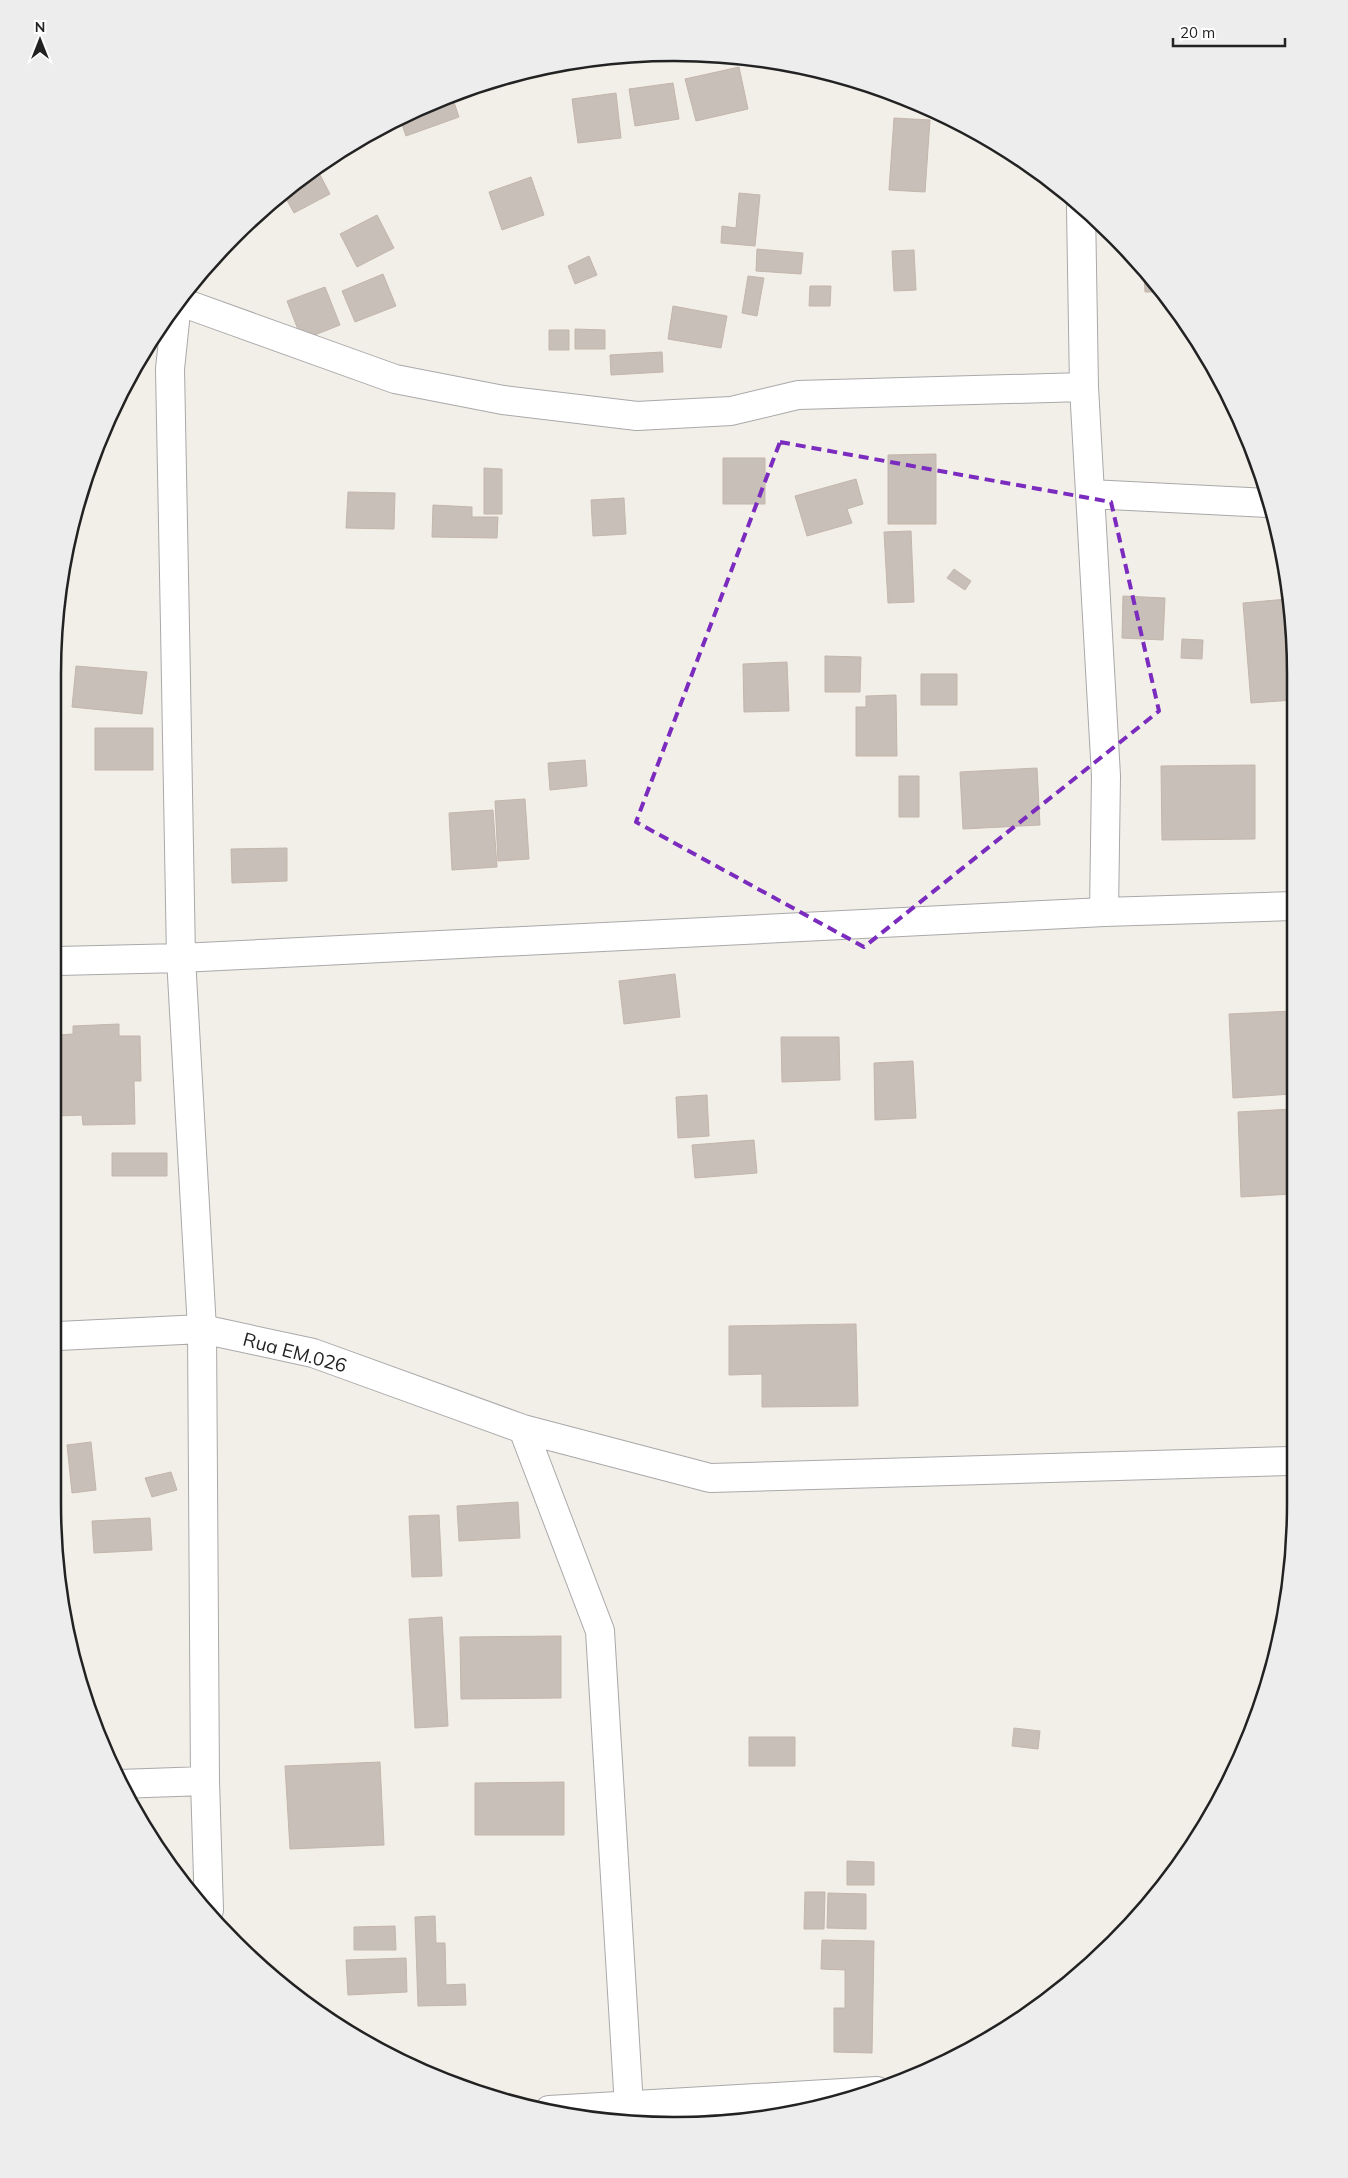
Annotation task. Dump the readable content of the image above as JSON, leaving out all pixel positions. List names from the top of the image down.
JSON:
{
  "streets": {
    "street": ["Rua EM.026"]
  },
  "scale_bar": "20 m",
  "north": "top"
}
